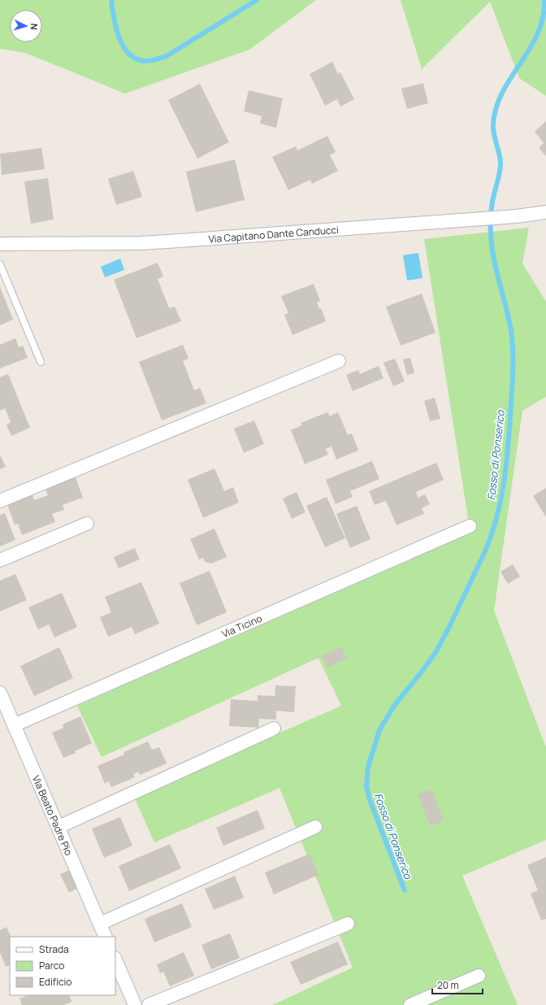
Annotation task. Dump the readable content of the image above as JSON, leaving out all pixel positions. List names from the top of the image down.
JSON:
{
  "streets": {
    "street": ["Via Capitano Dante Canducci", "Via Ticino", "Via Beato Padre Pio"]
  },
  "crossings": [
    ["Via Ticino", "Via Beato Padre Pio"]
  ],
  "water": ["Fosso di Ponserico"],
  "legend": ["Strada", "Parco", "Edificio"],
  "scale_bar": "20 m",
  "north": "right"
}
